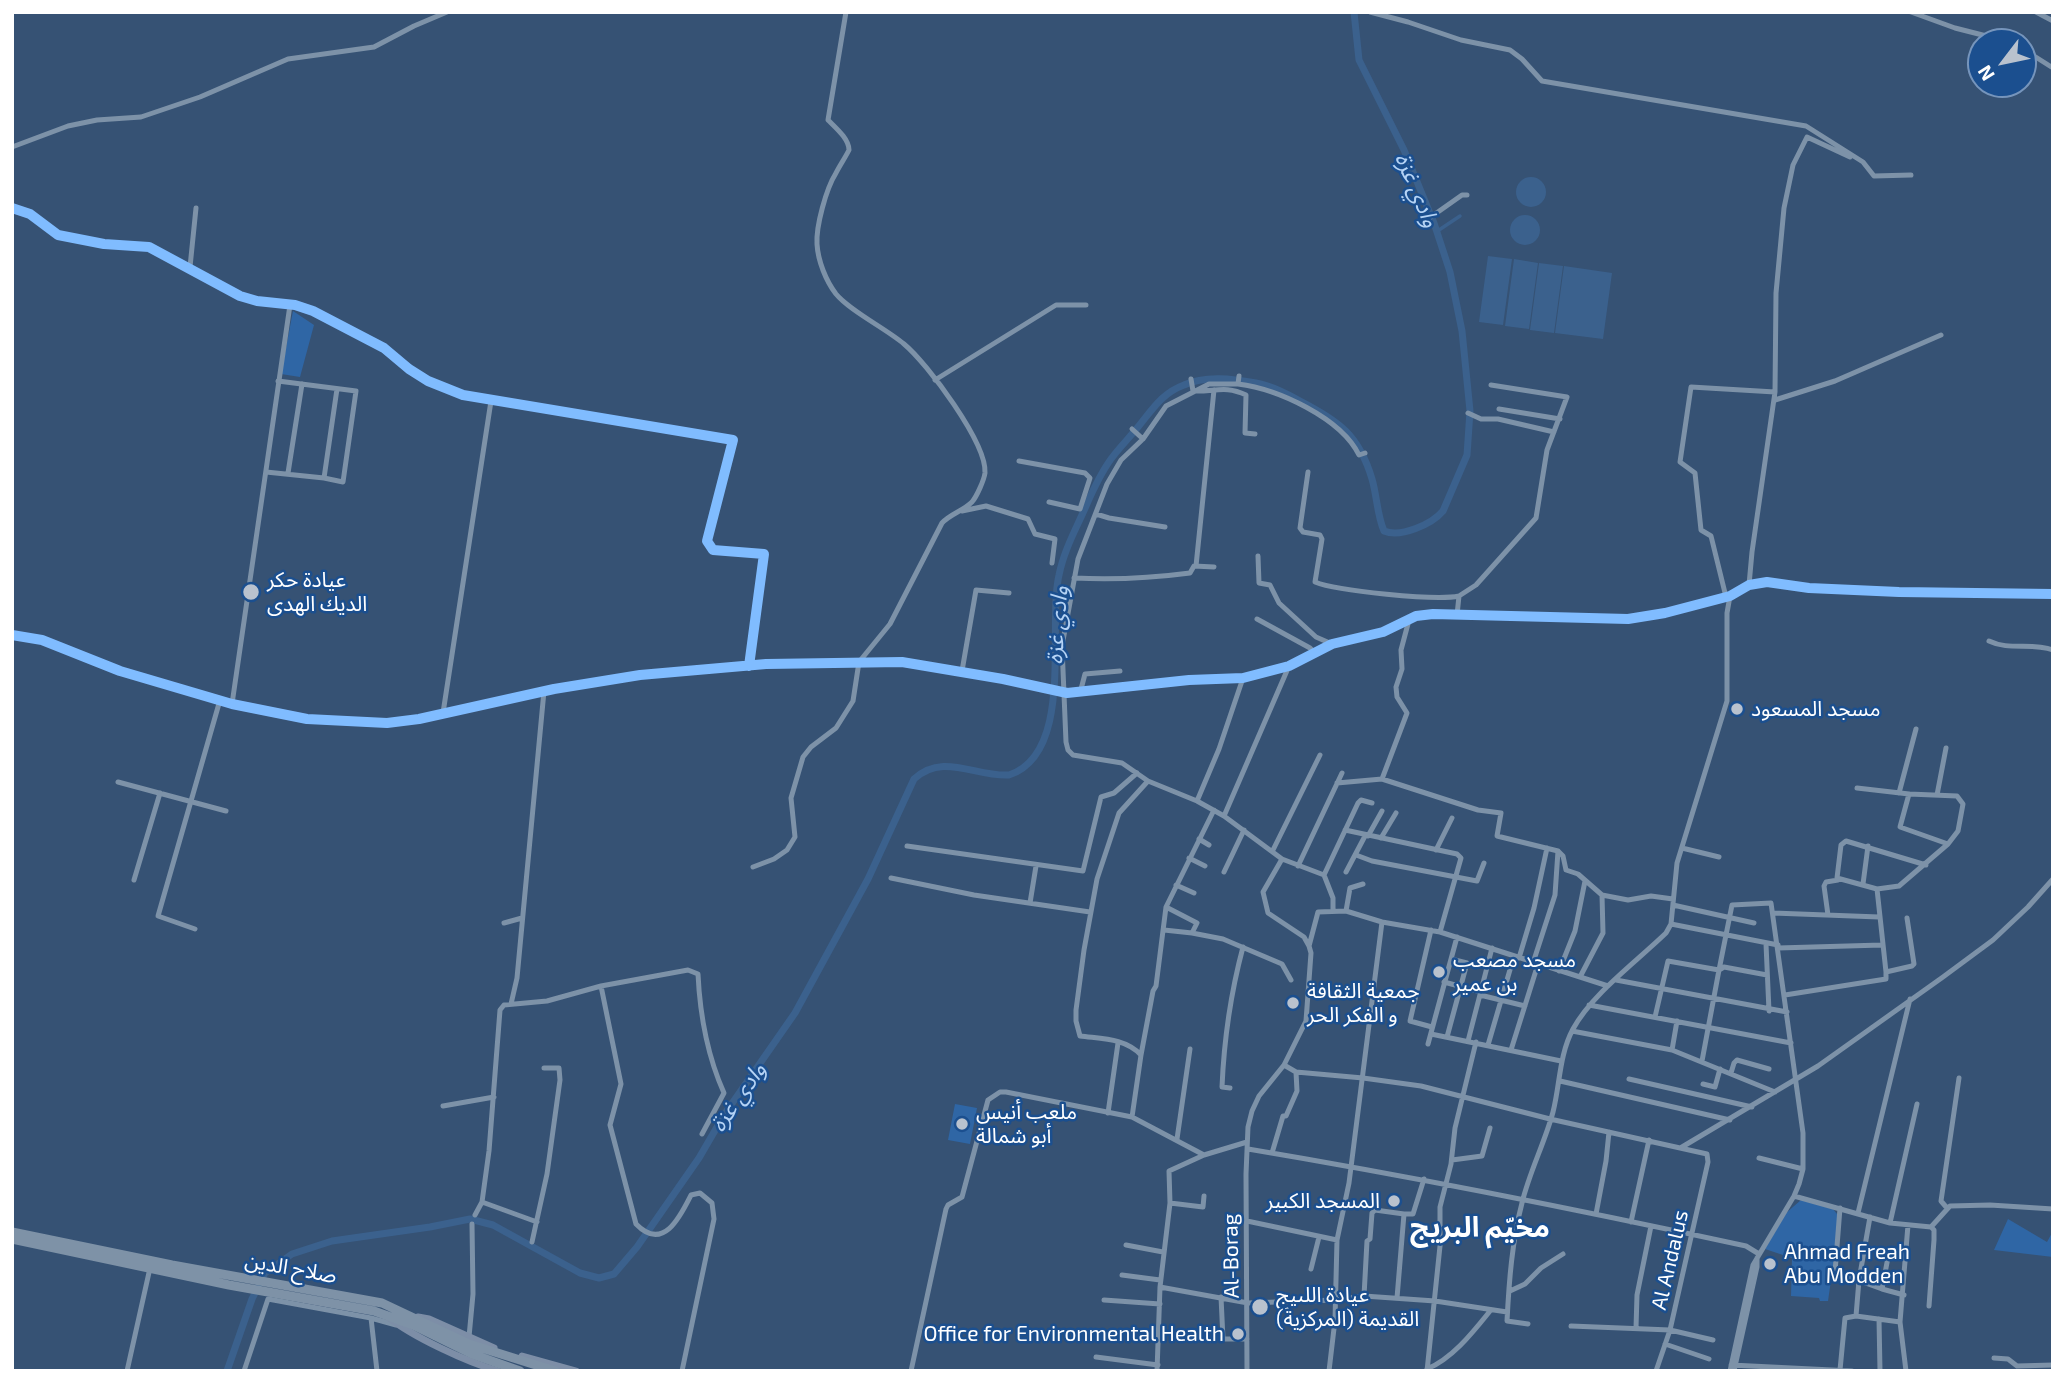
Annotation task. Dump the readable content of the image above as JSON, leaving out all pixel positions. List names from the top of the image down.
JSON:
{
  "streets": {
    "highway": ["صلاح الدين"],
    "street": ["Al-Borag", "Al Andalus"]
  },
  "districts": ["مخيّم البريج"],
  "water": ["وادي غزة"],
  "places": [
    "عيادة حكر الديك الهدى",
    "مسجد المسعود",
    "مسجد مصعب بن عمير",
    "جمعية الثقافة و الفكر الحر",
    "ملعب أنيس أبو شمالة",
    "المسجد الكبير",
    "Ahmad Freah Abu Modden",
    "عيادة اللىيج القديمة (المركزية)",
    "Office for Environmental Health"
  ],
  "north": "bottom left"
}
